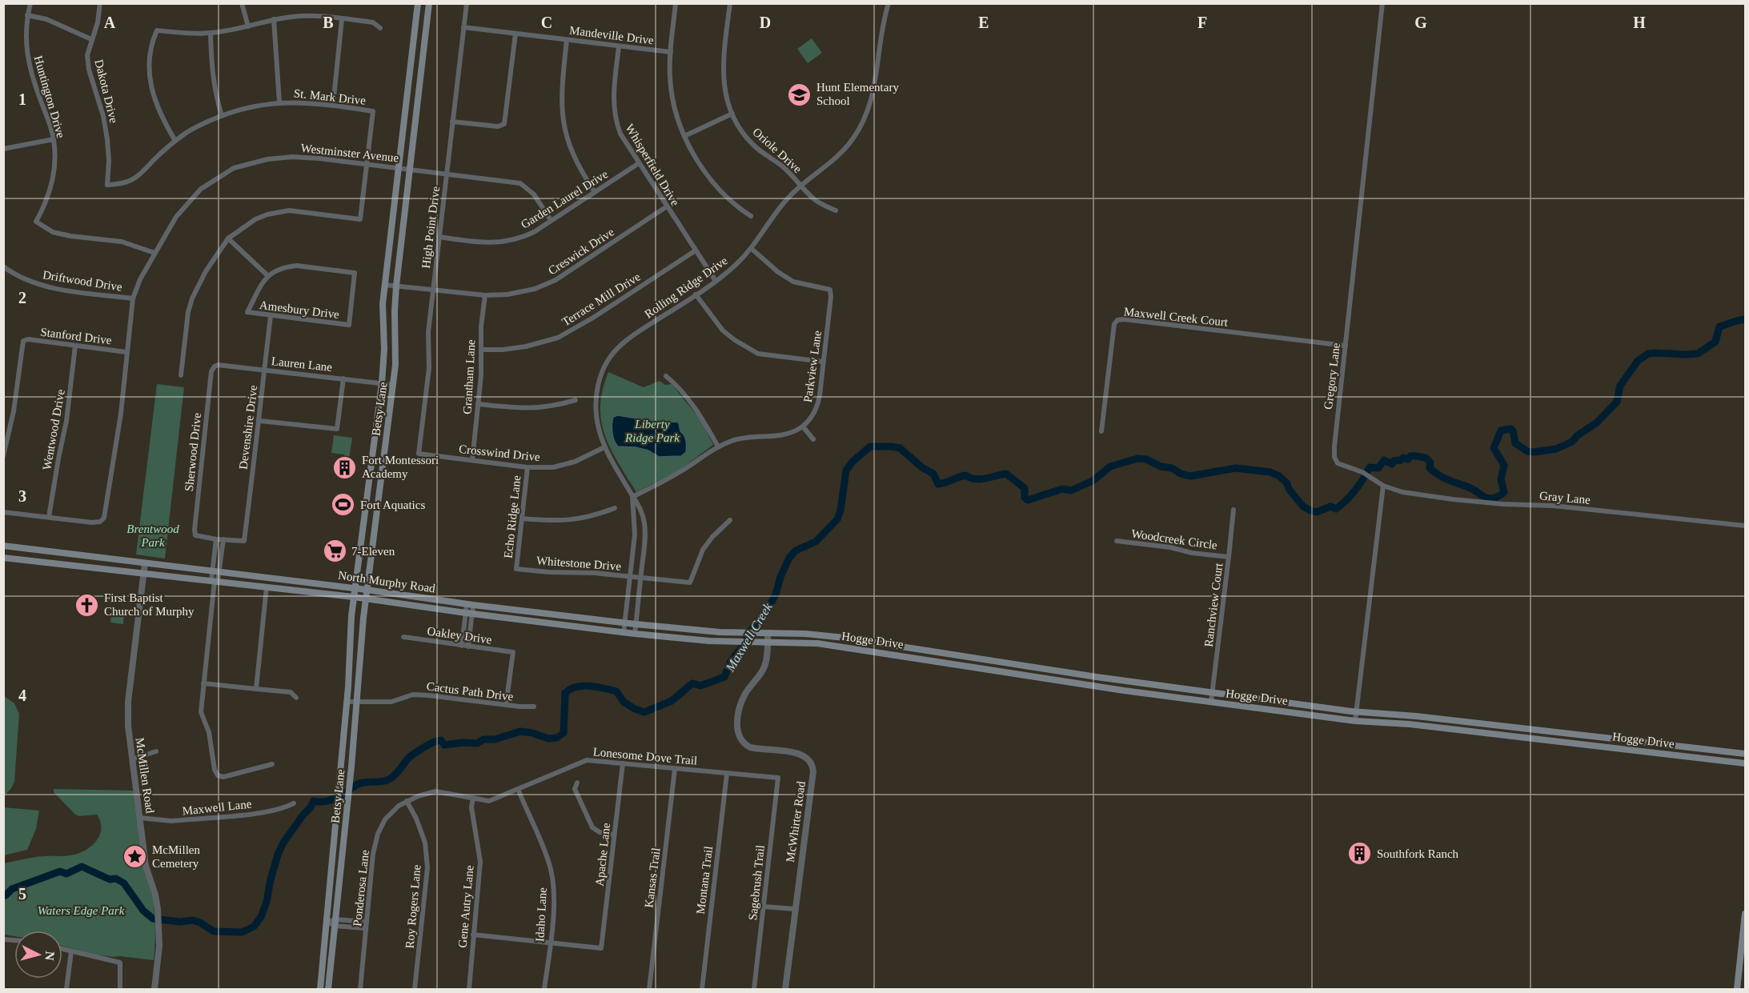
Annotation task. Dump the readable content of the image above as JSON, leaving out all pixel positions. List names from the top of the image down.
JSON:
{
  "streets": {
    "main road": ["Betsy Lane", "North Murphy Road", "Hogge Drive"],
    "street": [
      "Mandeville Drive",
      "Dakota Drive",
      "Huntington Drive",
      "St. Mark Drive",
      "Oriole Drive",
      "Westminster Avenue",
      "Whisperfield Drive",
      "Garden Laurel Drive",
      "High Point Drive",
      "Creswick Drive",
      "Driftwood Drive",
      "Rolling Ridge Drive",
      "Terrace Mill Drive",
      "Amesbury Drive",
      "Maxwell Creek Court",
      "Stanford Drive",
      "Lauren Lane",
      "Parkview Lane",
      "Gregory Lane",
      "Grantham Lane",
      "Devenshire Drive",
      "Wentwood Drive",
      "Sherwood Drive",
      "Crosswind Drive",
      "Gray Lane",
      "Echo Ridge Lane",
      "Woodcreek Circle",
      "Whitestone Drive",
      "Ranchview Court",
      "Oakley Drive",
      "Cactus Path Drive",
      "Lonesome Dove Trail",
      "McMillen Road",
      "Maxwell Lane",
      "McWhirter Road",
      "Apache Lane",
      "Kansas Trail",
      "Montana Trail",
      "Sagebrush Trail",
      "Ponderosa Lane",
      "Roy Rogers Lane",
      "Gene Autry Lane",
      "Idaho Lane"
    ]
  },
  "crossings": [
    ["Mandeville Drive", "Whisperfield Drive"],
    ["Mandeville Drive", "High Point Drive"],
    ["Dakota Drive", "St. Mark Drive"],
    ["Huntington Drive", "Westminster Avenue"],
    ["St. Mark Drive", "Westminster Avenue"],
    ["Oriole Drive", "Rolling Ridge Drive"],
    ["Westminster Avenue", "Garden Laurel Drive"],
    ["Westminster Avenue", "High Point Drive"],
    ["Westminster Avenue", "Driftwood Drive"],
    ["Westminster Avenue", "Stanford Drive"],
    ["Westminster Avenue", "Betsy Lane"],
    ["Westminster Avenue", "Wentwood Drive"],
    ["Whisperfield Drive", "Garden Laurel Drive"],
    ["Whisperfield Drive", "Creswick Drive"],
    ["Whisperfield Drive", "Rolling Ridge Drive"],
    ["Whisperfield Drive", "Terrace Mill Drive"],
    ["Garden Laurel Drive", "High Point Drive"],
    ["High Point Drive", "Creswick Drive"],
    ["High Point Drive", "Crosswind Drive"],
    ["Creswick Drive", "Grantham Lane"],
    ["Creswick Drive", "Betsy Lane"],
    ["Rolling Ridge Drive", "Parkview Lane"],
    ["Rolling Ridge Drive", "Crosswind Drive"],
    ["Rolling Ridge Drive", "Whitestone Drive"],
    ["Rolling Ridge Drive", "North Murphy Road"],
    ["Terrace Mill Drive", "Grantham Lane"],
    ["Amesbury Drive", "Devenshire Drive"],
    ["Maxwell Creek Court", "Gregory Lane"],
    ["Stanford Drive", "Wentwood Drive"],
    ["Lauren Lane", "Betsy Lane"],
    ["Lauren Lane", "Devenshire Drive"],
    ["Lauren Lane", "Sherwood Drive"],
    ["Gregory Lane", "Gray Lane"],
    ["Grantham Lane", "Crosswind Drive"],
    ["Betsy Lane", "North Murphy Road"],
    ["Betsy Lane", "Cactus Path Drive"],
    ["Crosswind Drive", "Echo Ridge Lane"],
    ["Echo Ridge Lane", "Whitestone Drive"],
    ["Woodcreek Circle", "Ranchview Court"],
    ["North Murphy Road", "Hogge Drive"],
    ["North Murphy Road", "McMillen Road"],
    ["North Murphy Road", "McWhirter Road"],
    ["Ranchview Court", "Hogge Drive"],
    ["Oakley Drive", "Cactus Path Drive"],
    ["Hogge Drive", "McWhirter Road"],
    ["Lonesome Dove Trail", "Apache Lane"],
    ["Lonesome Dove Trail", "Kansas Trail"],
    ["Lonesome Dove Trail", "Montana Trail"],
    ["Lonesome Dove Trail", "Sagebrush Trail"],
    ["Lonesome Dove Trail", "Ponderosa Lane"],
    ["Lonesome Dove Trail", "Roy Rogers Lane"],
    ["Lonesome Dove Trail", "Gene Autry Lane"],
    ["Lonesome Dove Trail", "Idaho Lane"],
    ["McMillen Road", "Maxwell Lane"],
    ["Apache Lane", "Idaho Lane"],
    ["Ponderosa Lane", "Roy Rogers Lane"]
  ],
  "water": ["Maxwell Creek"],
  "parks": ["Liberty Ridge Park", "Brentwood Park", "Waters Edge Park"],
  "places": {
    "school or university": ["Hunt Elementary School"],
    "building": ["Fort Montessori Academy", "Southfork Ranch"],
    "sports": ["Fort Aquatics"],
    "supermarket": ["7-Eleven"],
    "church": ["First Baptist Church of Murphy"],
    "place": ["McMillen Cemetery"]
  },
  "north": "right",
  "grid": {
    "columns": [
      "A",
      "B",
      "C",
      "D",
      "E",
      "F",
      "G",
      "H"
    ],
    "rows": [
      "1",
      "2",
      "3",
      "4",
      "5"
    ]
  }
}
